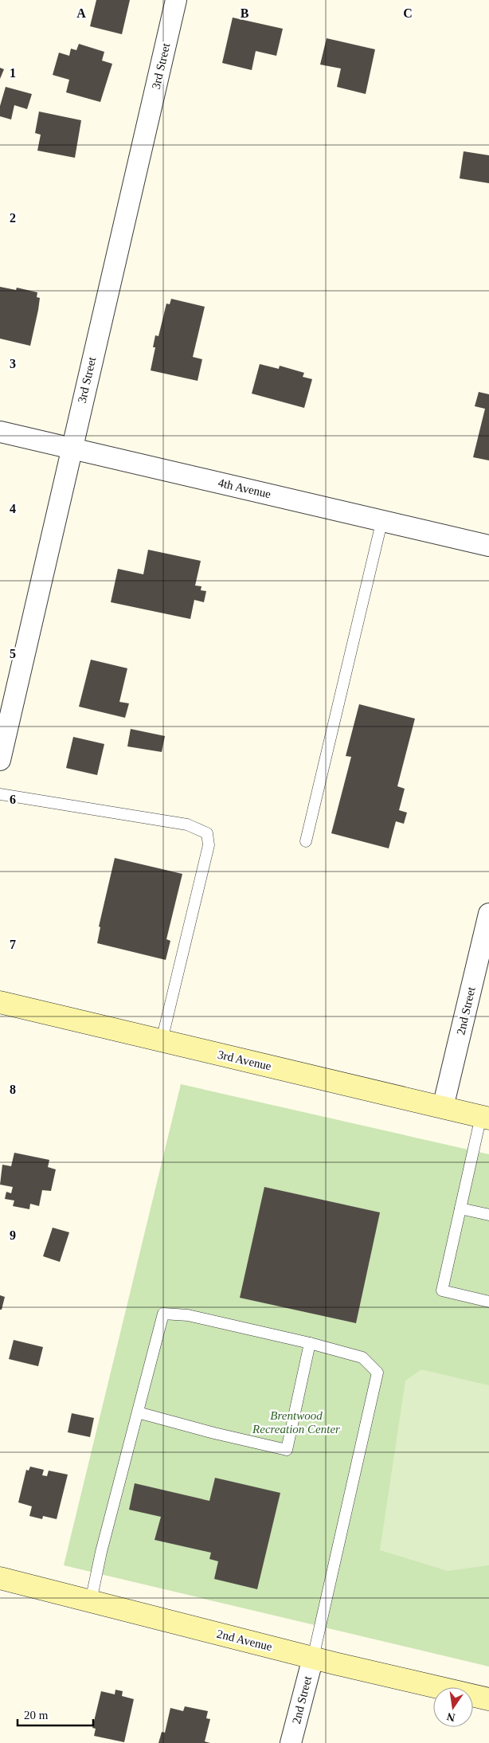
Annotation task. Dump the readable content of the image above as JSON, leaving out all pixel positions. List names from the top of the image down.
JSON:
{
  "streets": {
    "street": [
      "3rd Street",
      "4th Avenue",
      "2nd Street",
      "3rd Avenue",
      "2nd Avenue"
    ]
  },
  "crossings": [
    ["3rd Street", "4th Avenue"],
    ["2nd Street", "3rd Avenue"],
    ["2nd Street", "2nd Avenue"]
  ],
  "parks": ["Brentwood Recreation Center"],
  "scale_bar": "20 m",
  "north": "bottom",
  "grid": {
    "columns": ["A", "B", "C"],
    "rows": [
      "1",
      "2",
      "3",
      "4",
      "5",
      "6",
      "7",
      "8",
      "9"
    ]
  }
}
